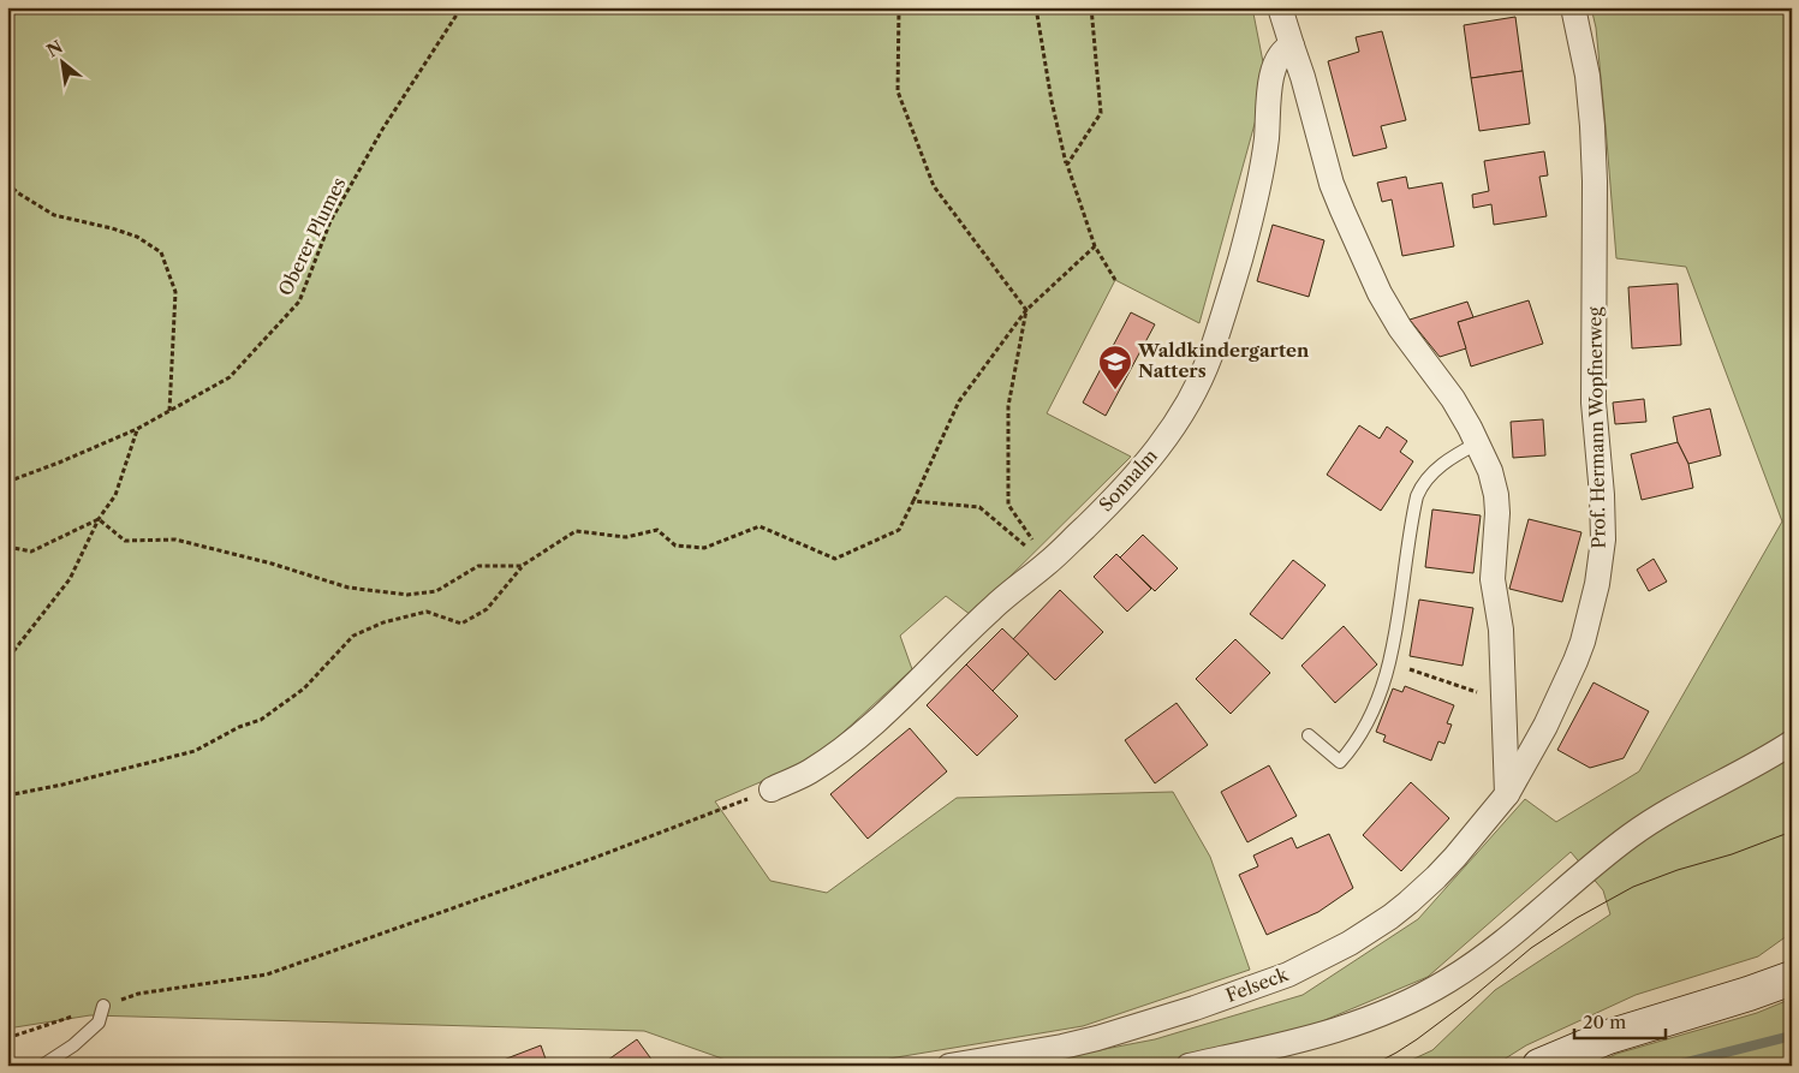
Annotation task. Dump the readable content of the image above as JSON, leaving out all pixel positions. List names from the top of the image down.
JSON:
{
  "streets": {
    "street": ["Prof. Hermann Wopfnerweg", "Sonnalm", "Felseck"],
    "path": ["Oberer Plumes"]
  },
  "crossings": [
    ["Prof. Hermann Wopfnerweg", "Felseck"]
  ],
  "places": {
    "school or university": ["Waldkindergarten Natters"]
  },
  "scale_bar": "20 m",
  "north": "top left"
}
